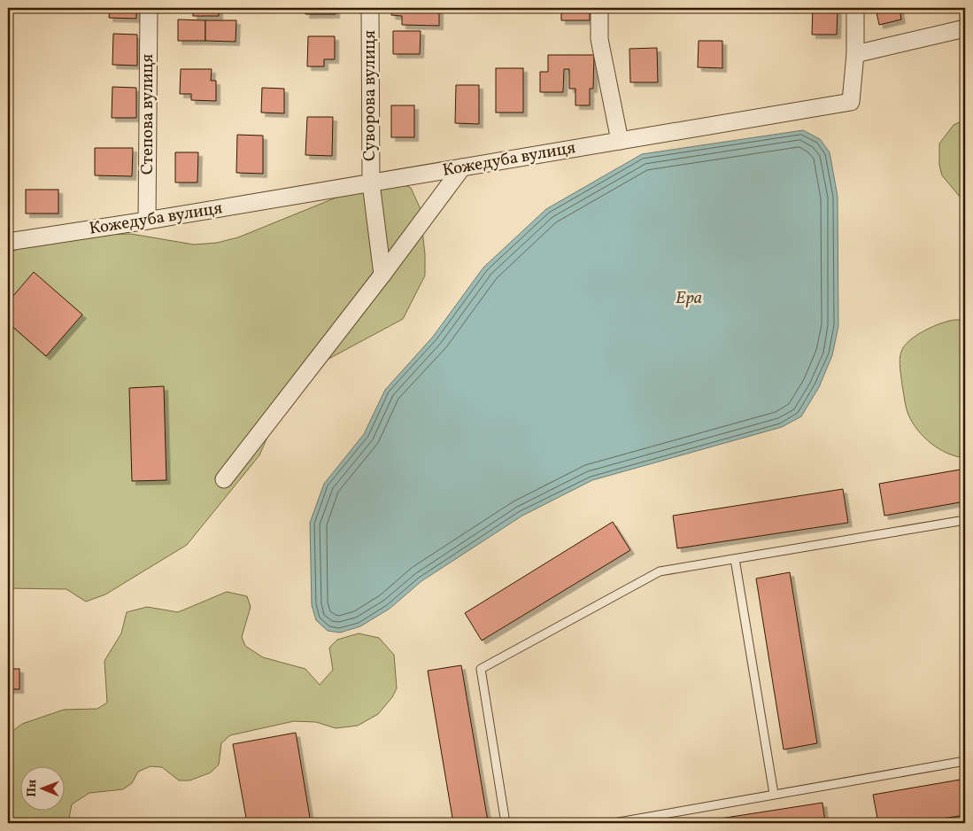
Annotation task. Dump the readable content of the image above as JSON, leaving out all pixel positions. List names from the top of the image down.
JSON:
{
  "streets": {
    "street": ["Суворова вулиця", "Степова вулиця", "Кожедуба вулиця"]
  },
  "crossings": [
    ["Суворова вулиця", "Кожедуба вулиця"],
    ["Степова вулиця", "Кожедуба вулиця"]
  ],
  "water": ["Ера"],
  "north": "left"
}
